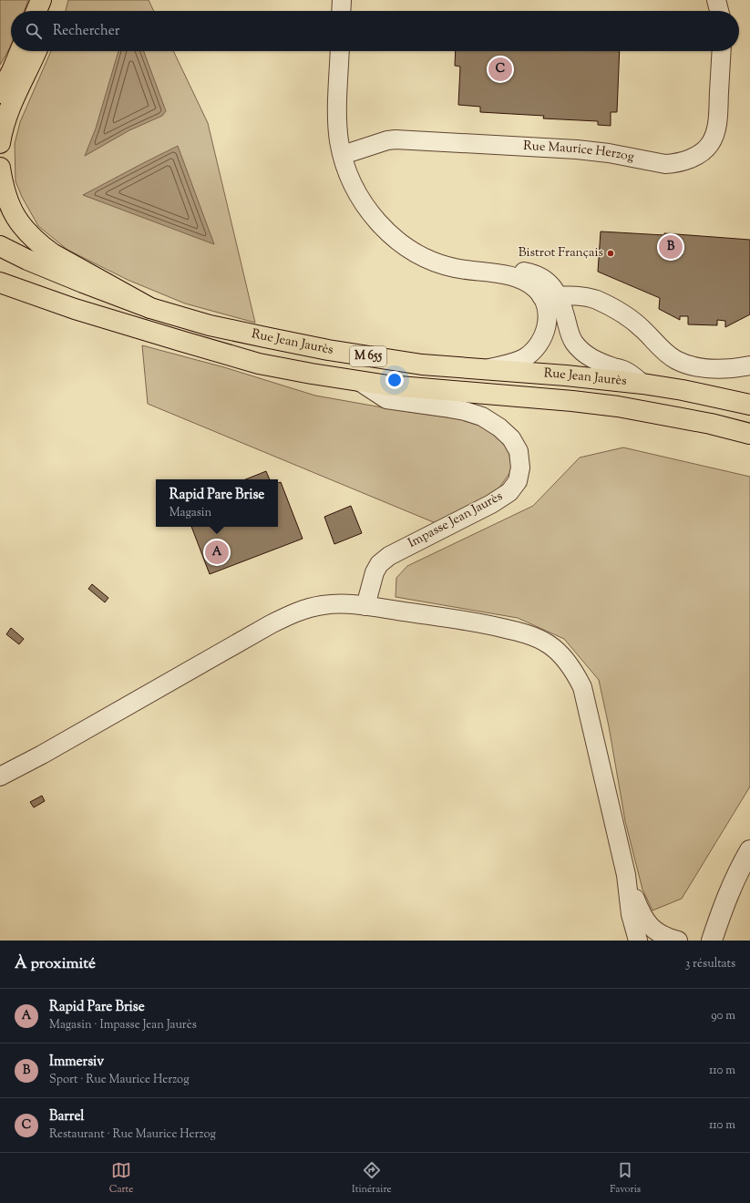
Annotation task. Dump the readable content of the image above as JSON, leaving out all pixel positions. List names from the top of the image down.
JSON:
{
  "streets": {
    "main road": ["Rue Jean Jaurès", "M 655"],
    "street": ["Rue Maurice Herzog", "Impasse Jean Jaurès"]
  },
  "crossings": [
    ["Rue Jean Jaurès", "Impasse Jean Jaurès"]
  ],
  "places": ["Bistrot Français"],
  "page": {
    "search": "Rechercher",
    "pins": ["C", "B", "A"],
    "popup": ["Rapid Pare Brise", "Magasin"],
    "heading": ["À proximité", "3 résultats"],
    "list": [
      {
        "mark": "A",
        "name": "Rapid Pare Brise",
        "note": "Magasin · Impasse Jean Jaurès",
        "value": "90 m"
      },
      {
        "mark": "B",
        "name": "Immersiv",
        "note": "Sport · Rue Maurice Herzog",
        "value": "110 m"
      },
      {
        "mark": "C",
        "name": "Barrel",
        "note": "Restaurant · Rue Maurice Herzog",
        "value": "110 m"
      }
    ],
    "nav": ["Carte", "Itinéraire", "Favoris"]
  }
}
